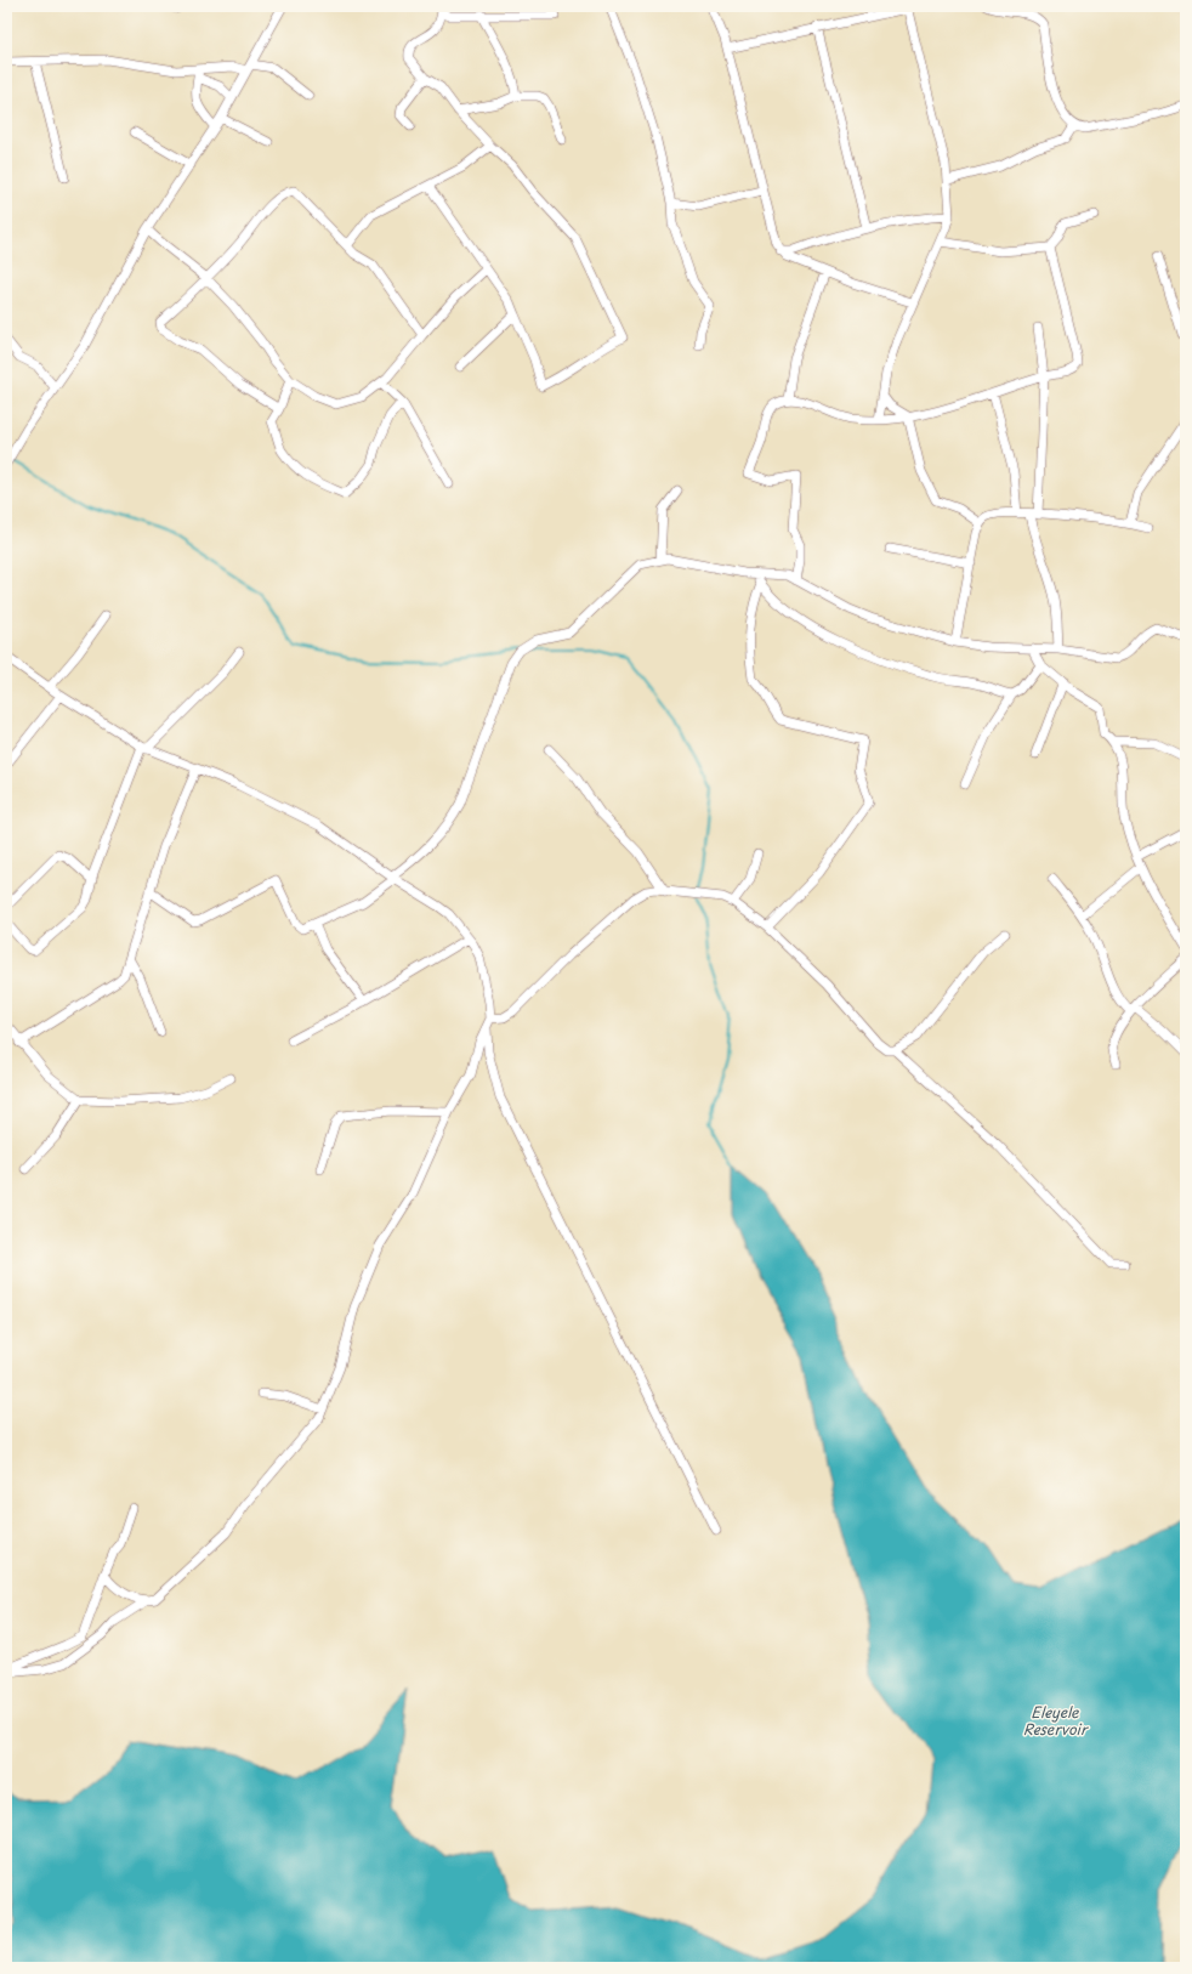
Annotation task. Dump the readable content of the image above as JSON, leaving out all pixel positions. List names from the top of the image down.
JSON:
{
  "water": ["Eleyele Reservoir"]
}
